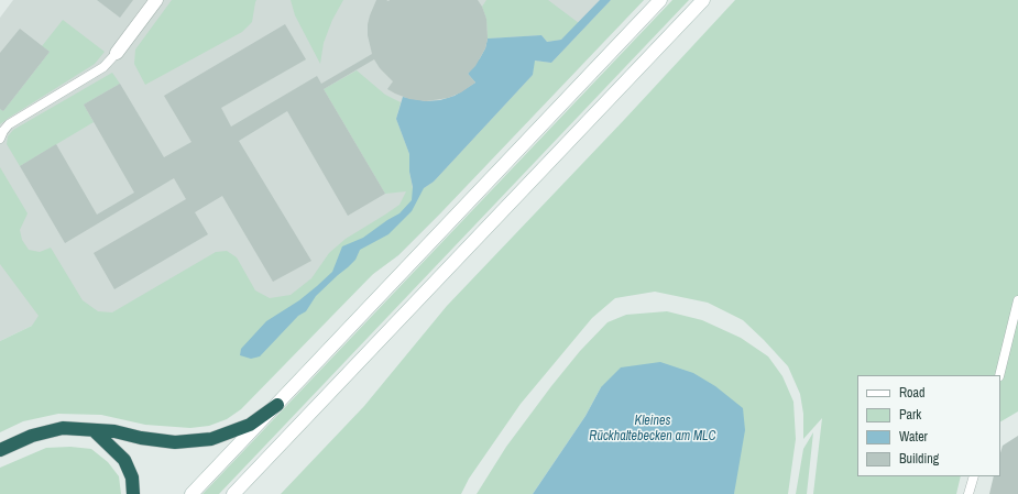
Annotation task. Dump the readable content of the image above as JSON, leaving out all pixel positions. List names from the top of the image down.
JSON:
{
  "water": ["Kleines Rückhaltebecken am MLC"],
  "legend": [
    "Road",
    "Park",
    "Water",
    "Building"
  ]
}
